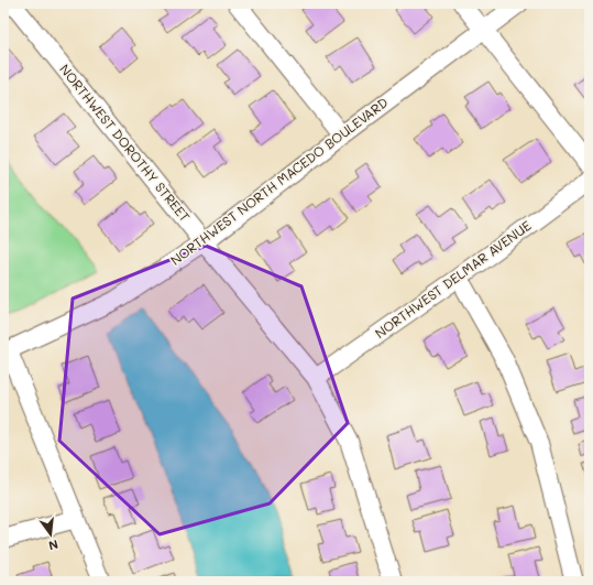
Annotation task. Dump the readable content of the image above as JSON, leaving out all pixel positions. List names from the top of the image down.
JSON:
{
  "streets": {
    "street": ["NORTHWEST DOROTHY STREET", "NORTHWEST NORTH MACEDO BOULEVARD", "NORTHWEST DELMAR AVENUE"]
  },
  "crossings": [
    ["NORTHWEST DOROTHY STREET", "NORTHWEST NORTH MACEDO BOULEVARD"],
    ["NORTHWEST DOROTHY STREET", "NORTHWEST DELMAR AVENUE"]
  ],
  "north": "bottom"
}
